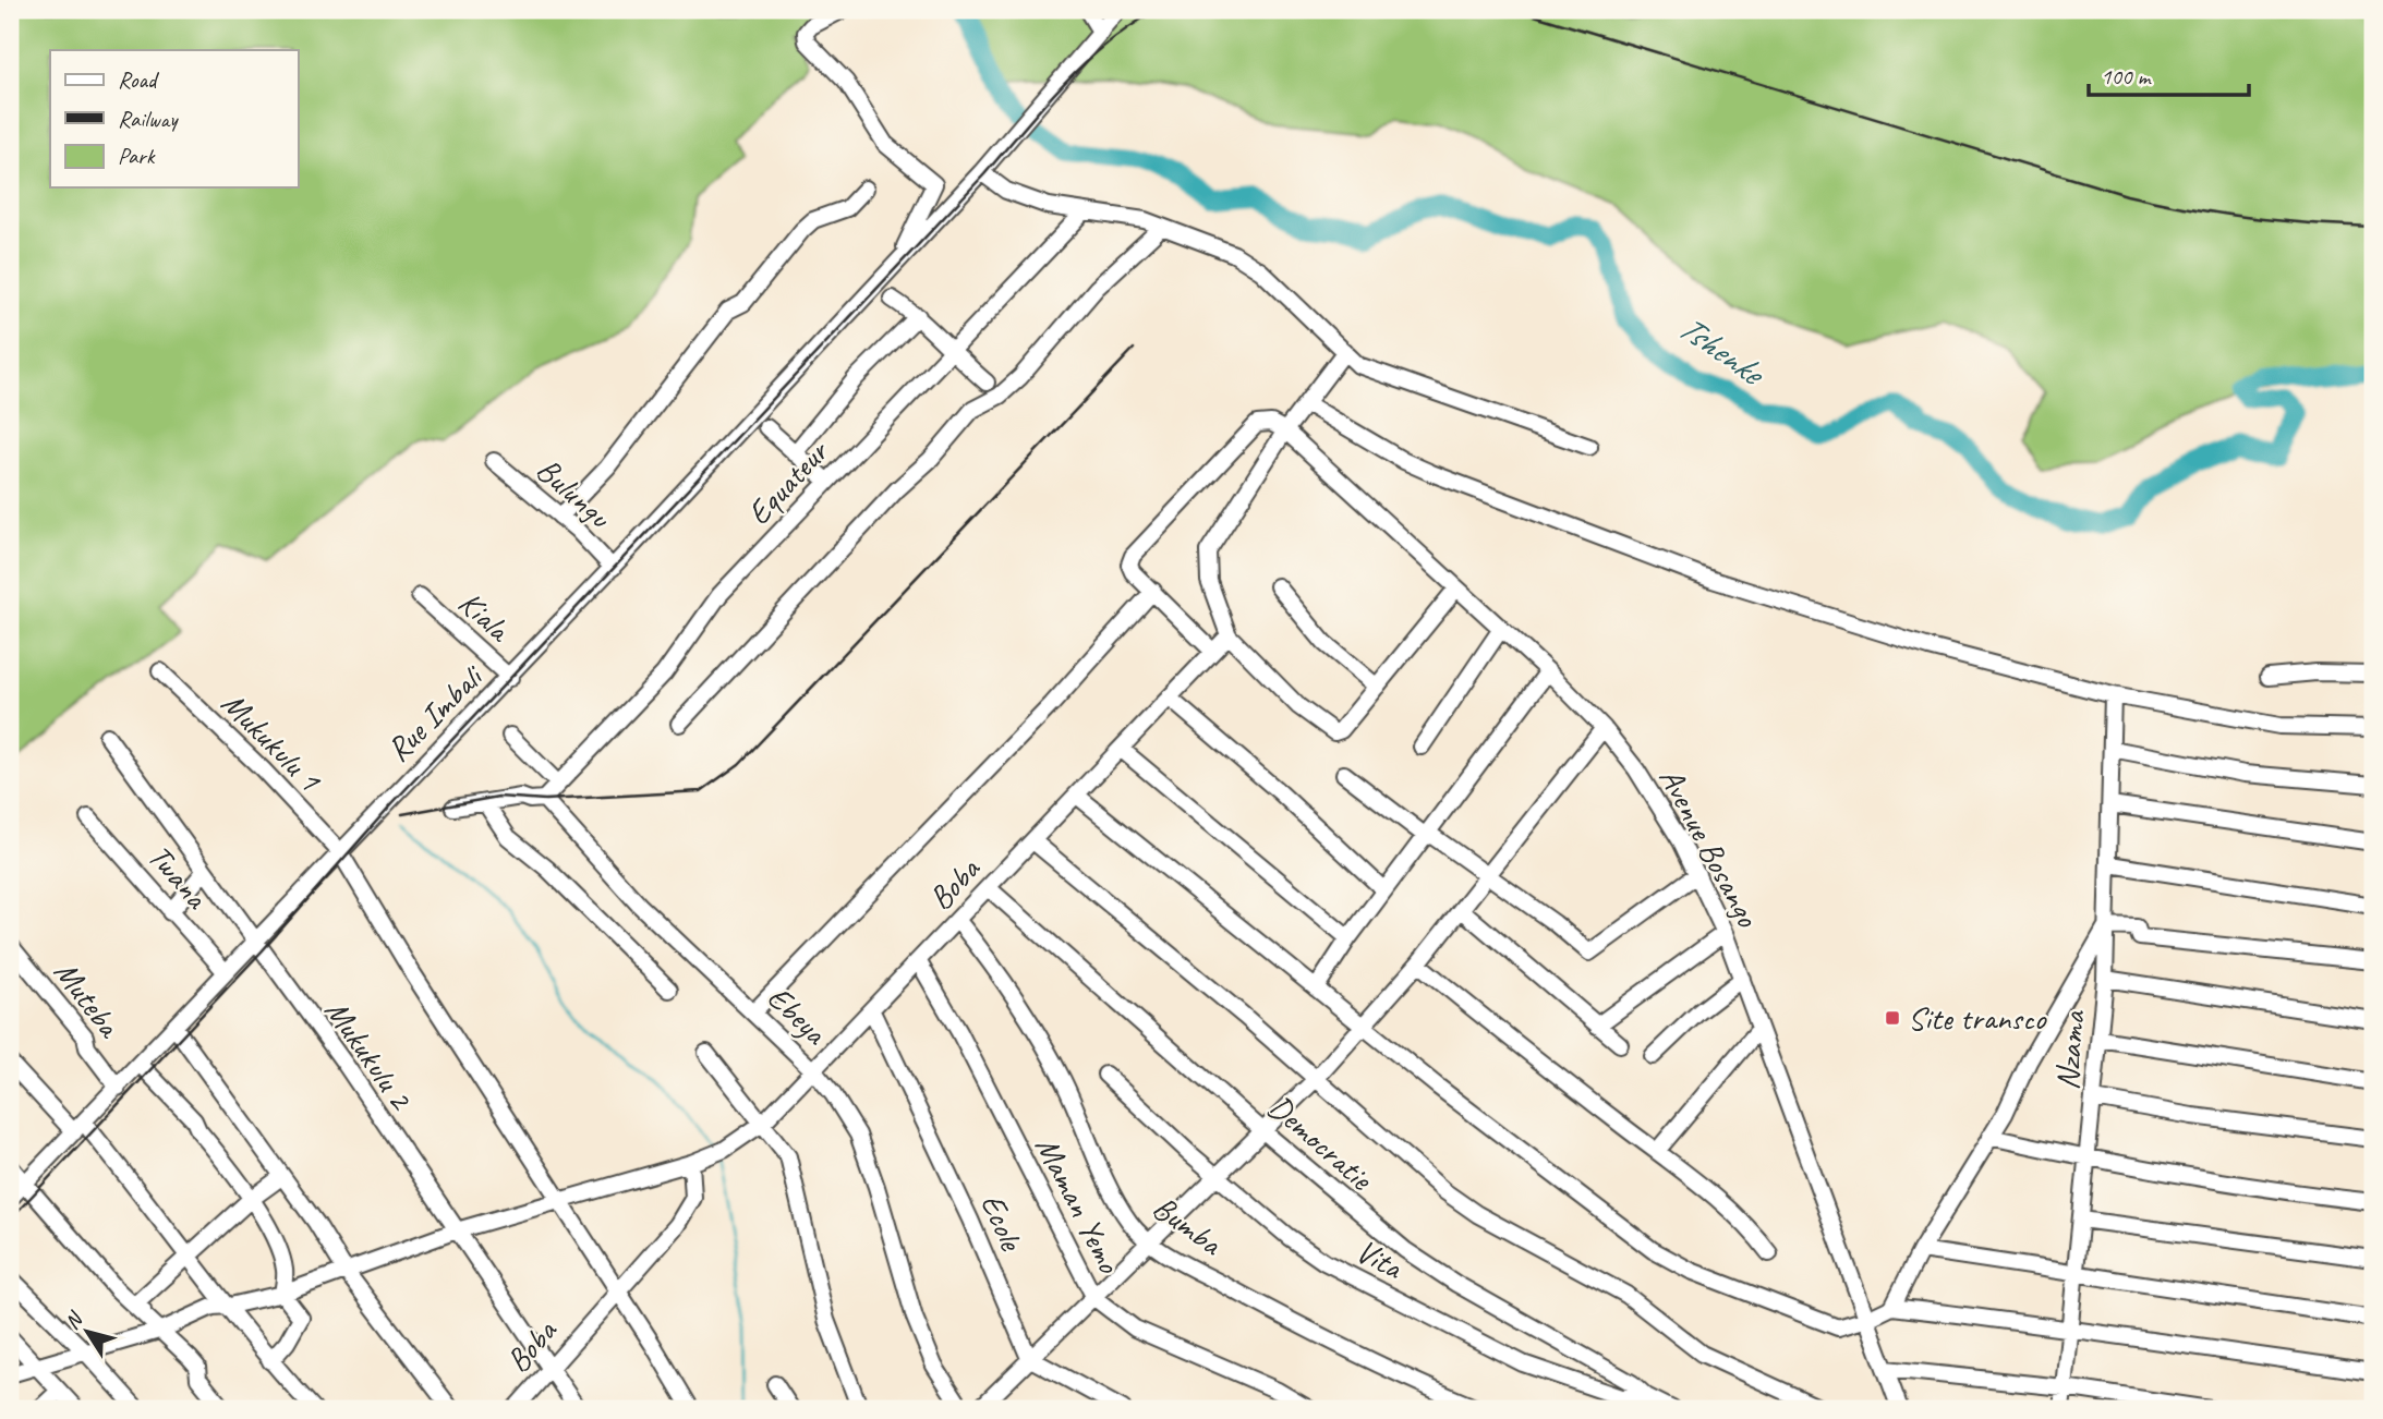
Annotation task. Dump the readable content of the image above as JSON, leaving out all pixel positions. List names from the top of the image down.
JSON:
{
  "streets": {
    "street": [
      "Equateur",
      "Bulungu",
      "Kiala",
      "Rue Imbali",
      "Mukukulu 1",
      "Avenue Bosango",
      "Twana",
      "Boba",
      "Muteba",
      "Ebeya",
      "Nzama",
      "Mukukulu 2",
      "Democratie",
      "Maman Yemo",
      "Ecole",
      "Bumba",
      "Vita"
    ]
  },
  "crossings": [
    ["Equateur", "Ebeya"],
    ["Bulungu", "Rue Imbali"],
    ["Kiala", "Rue Imbali"],
    ["Rue Imbali", "Mukukulu 1"],
    ["Rue Imbali", "Twana"],
    ["Rue Imbali", "Muteba"],
    ["Rue Imbali", "Mukukulu 2"],
    ["Mukukulu 1", "Boba"],
    ["Boba", "Ebeya"],
    ["Boba", "Mukukulu 2"],
    ["Boba", "Democratie"],
    ["Boba", "Maman Yemo"],
    ["Boba", "Ecole"],
    ["Boba", "Bumba"],
    ["Democratie", "Vita"]
  ],
  "water": ["Tshenke"],
  "places": {
    "transit": ["Site transco"]
  },
  "legend": ["Road", "Railway", "Park"],
  "scale_bar": "100 m",
  "north": "top left"
}
